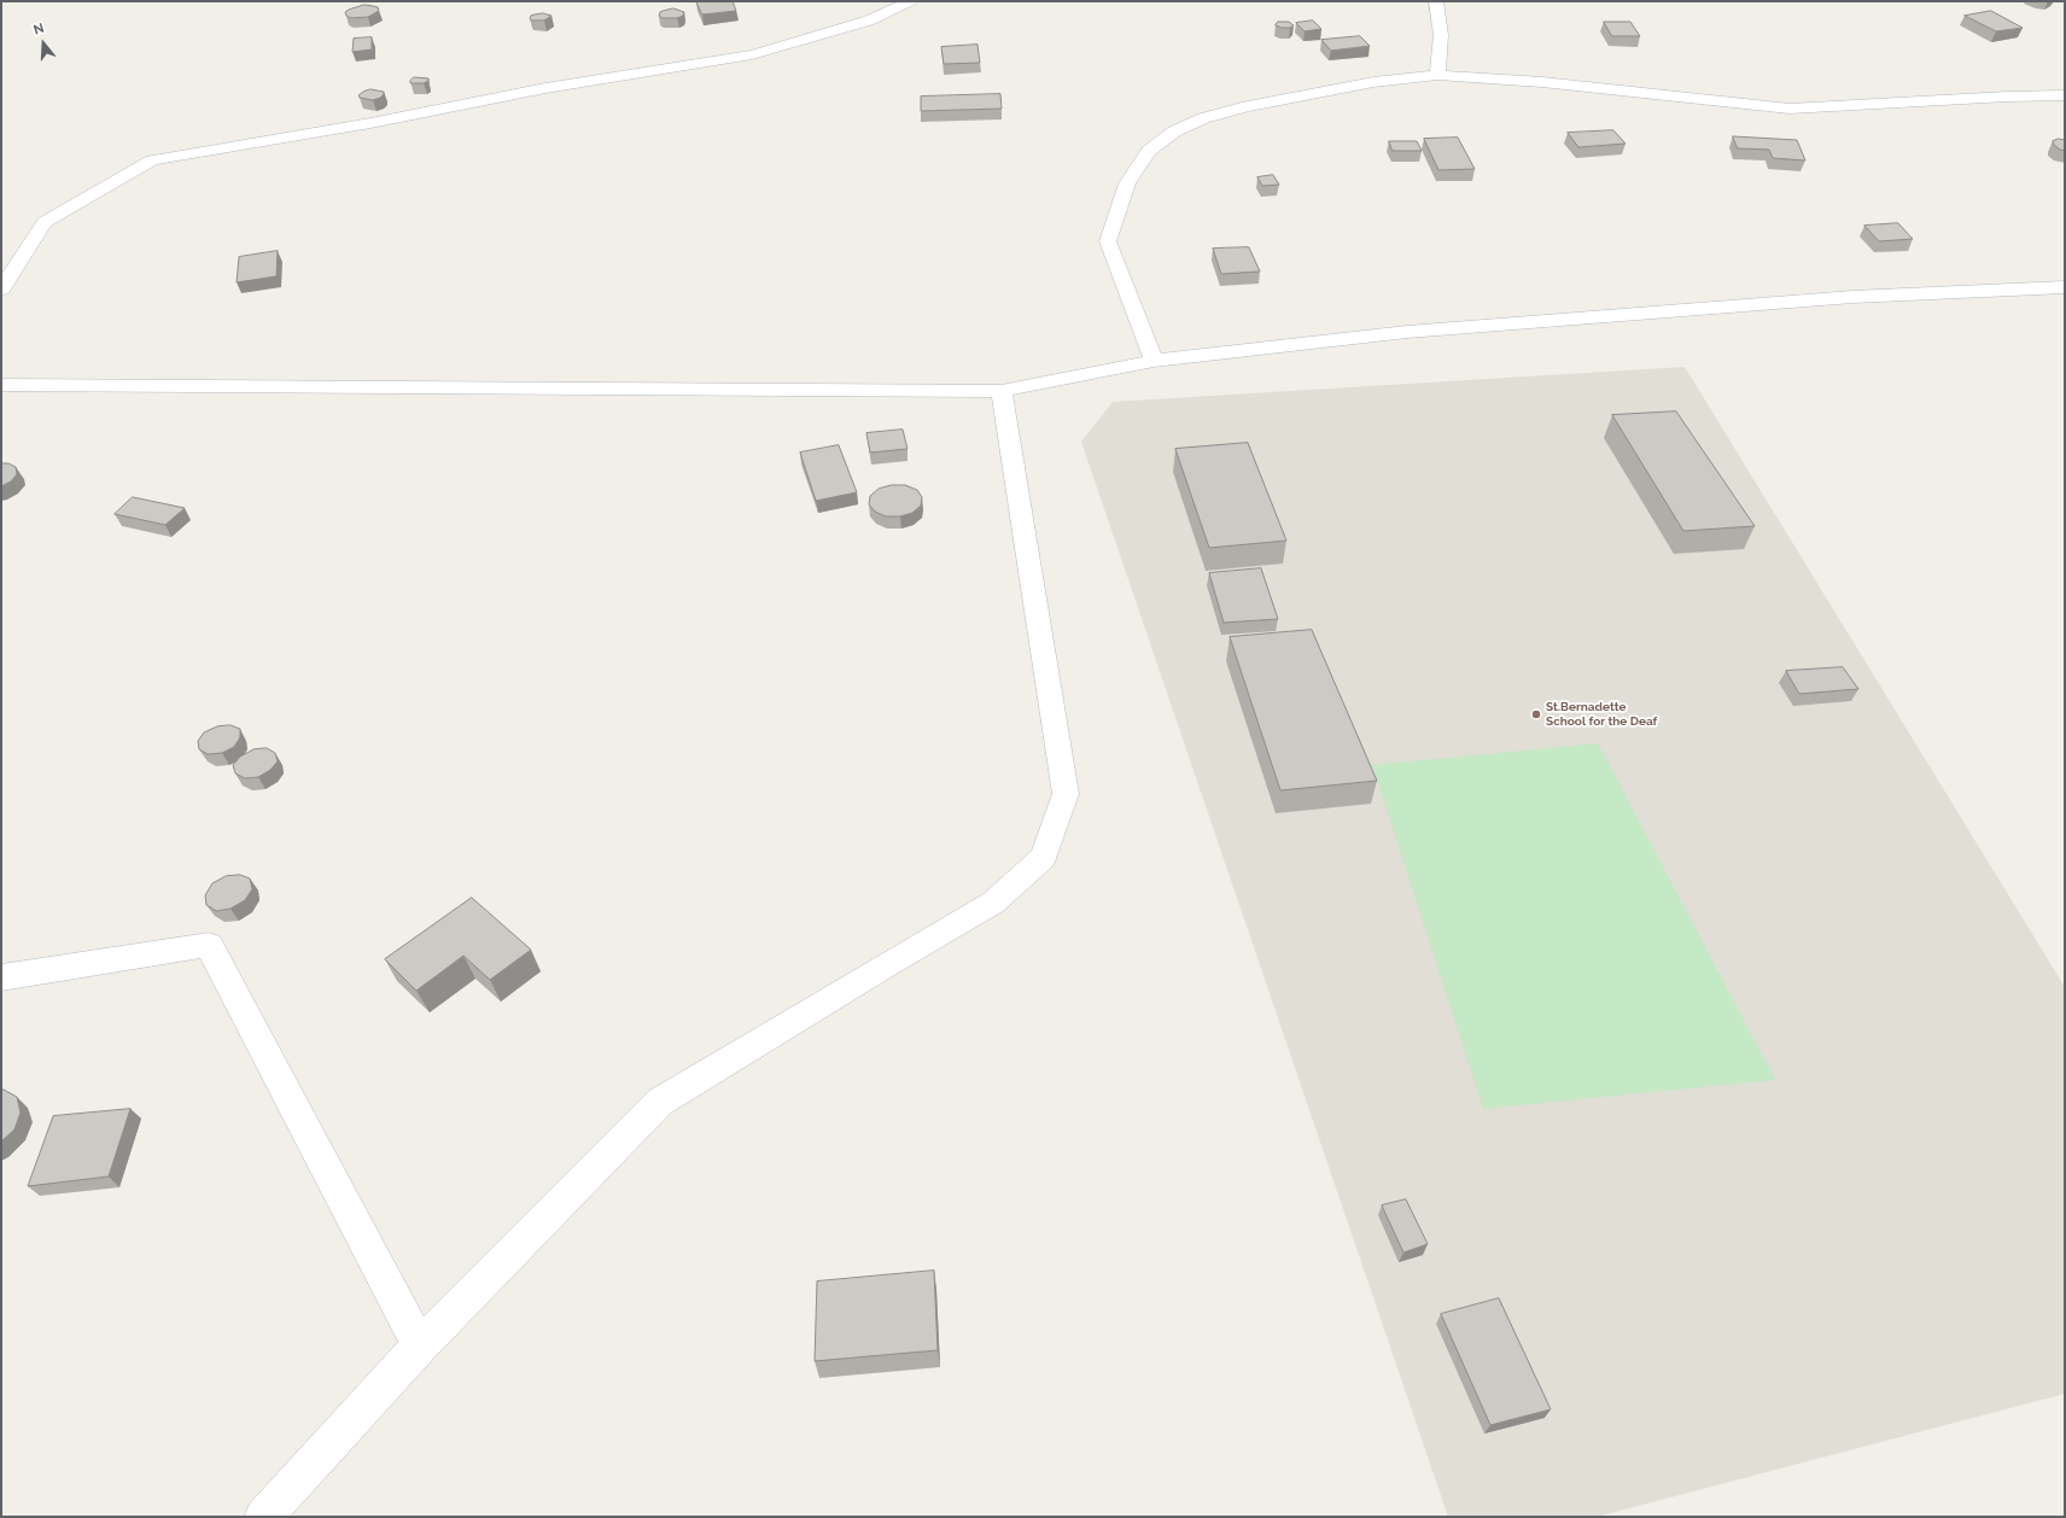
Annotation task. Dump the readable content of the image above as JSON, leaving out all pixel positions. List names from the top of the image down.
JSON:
{
  "places": ["St.Bernadette School for the Deaf"],
  "north": "top"
}
